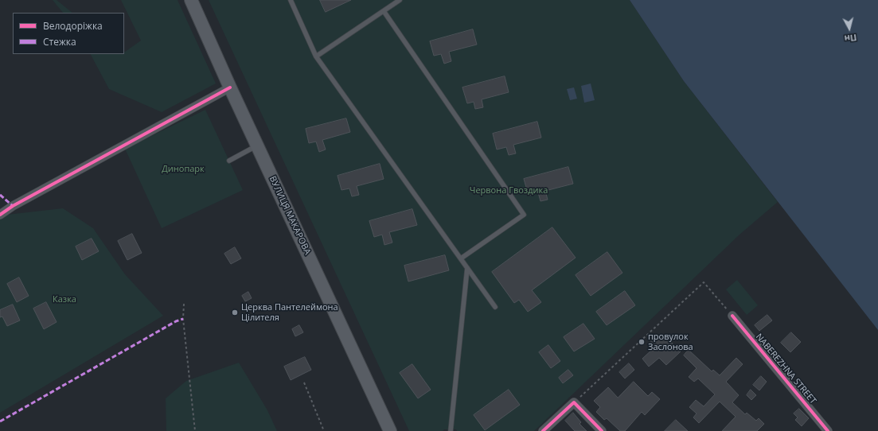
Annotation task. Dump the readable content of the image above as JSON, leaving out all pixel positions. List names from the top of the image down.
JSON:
{
  "streets": {
    "main road": ["ВУЛИЦЯ МАКАРОВА"],
    "street": ["NABEREZHNA STREET"]
  },
  "parks": ["Динопарк", "Червона Гвоздика", "Казка"],
  "places": ["Церква Пантелеймона Цілителя", "провулок Заслонова"],
  "legend": ["Велодоріжка", "Стежка"],
  "north": "bottom"
}
